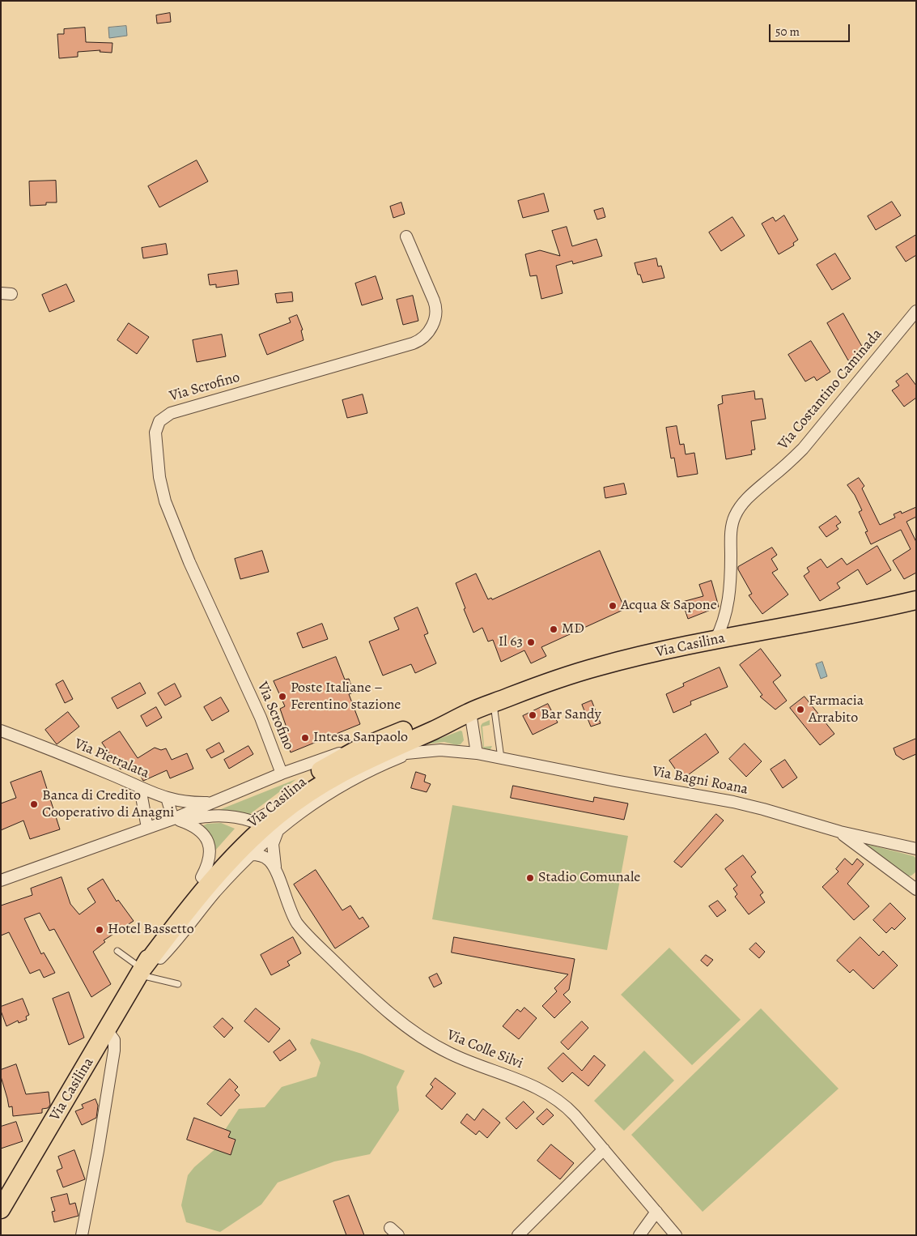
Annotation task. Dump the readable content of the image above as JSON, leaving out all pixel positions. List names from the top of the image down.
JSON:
{
  "streets": {
    "main road": ["Via Casilina"],
    "street": [
      "Via Scrofino",
      "Via Costantino Caminada",
      "Via Pietralata",
      "Via Bagni Roana",
      "Via Colle Silvi"
    ]
  },
  "crossings": [
    ["Via Costantino Caminada", "Via Casilina"]
  ],
  "places": [
    "Acqua & Sapone",
    "MD",
    "Il 63",
    "Poste Italiane – Ferentino stazione",
    "Farmacia Arrabito",
    "Bar Sandy",
    "Intesa Sanpaolo",
    "Banca di Credito Cooperativo di Anagni",
    "Stadio Comunale",
    "Hotel Bassetto"
  ],
  "scale_bar": "50 m"
}
